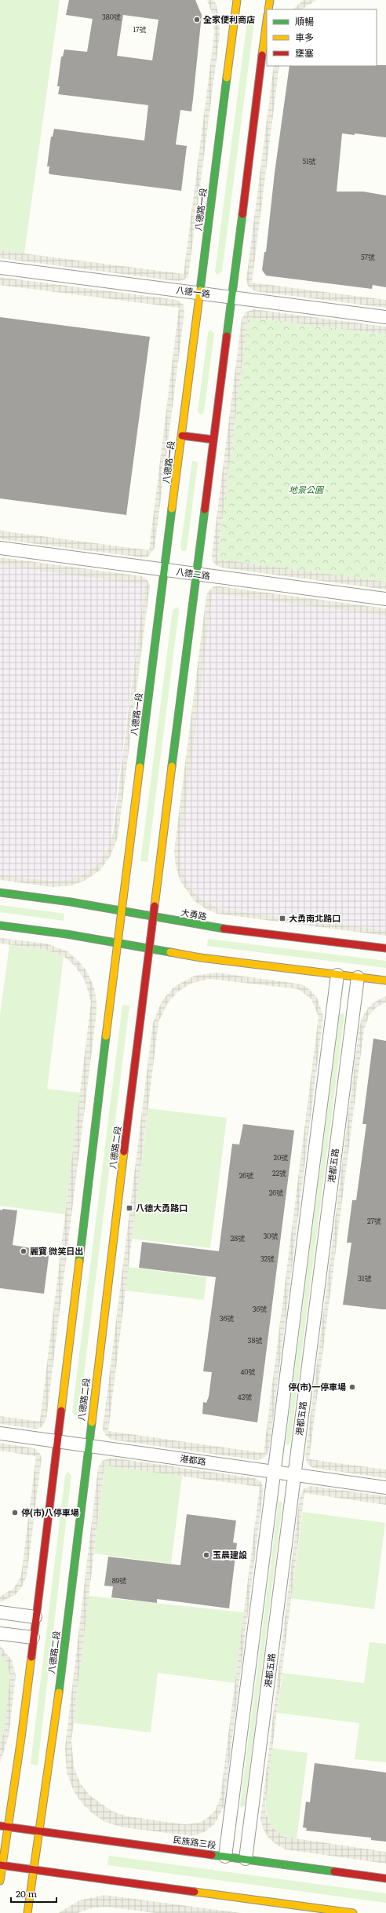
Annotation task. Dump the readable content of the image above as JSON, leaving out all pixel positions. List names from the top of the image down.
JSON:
{
  "streets": {
    "street": [
      "八德路一段",
      "八德一路",
      "八德二路",
      "大勇路",
      "八德路二段",
      "港都五路",
      "港都路",
      "民族路三段"
    ]
  },
  "crossings": [
    ["八德路一段", "八德一路"],
    ["八德路一段", "八德二路"],
    ["八德路一段", "大勇路"],
    ["大勇路", "八德路二段"],
    ["八德路二段", "港都路"],
    ["八德路二段", "民族路三段"],
    ["港都五路", "港都路"],
    ["港都五路", "民族路三段"]
  ],
  "parks": ["地景公園"],
  "places": {
    "other": [
      "全家便利商店",
      "麗寶 微笑日出",
      "停(市)一停車場",
      "停(市)八停車場",
      "玉晨建設"
    ],
    "transit": ["大勇南北路口", "八德大勇路口"]
  },
  "house_numbers": [
    "380號",
    "17號",
    "51號",
    "57號",
    "20號",
    "22號",
    "26號",
    "26號",
    "27號",
    "30號",
    "28號",
    "32號",
    "31號",
    "36號",
    "36號",
    "38號",
    "40號",
    "42號",
    "89號"
  ],
  "legend": ["順暢", "車多", "壅塞"],
  "scale_bar": "20 m"
}
